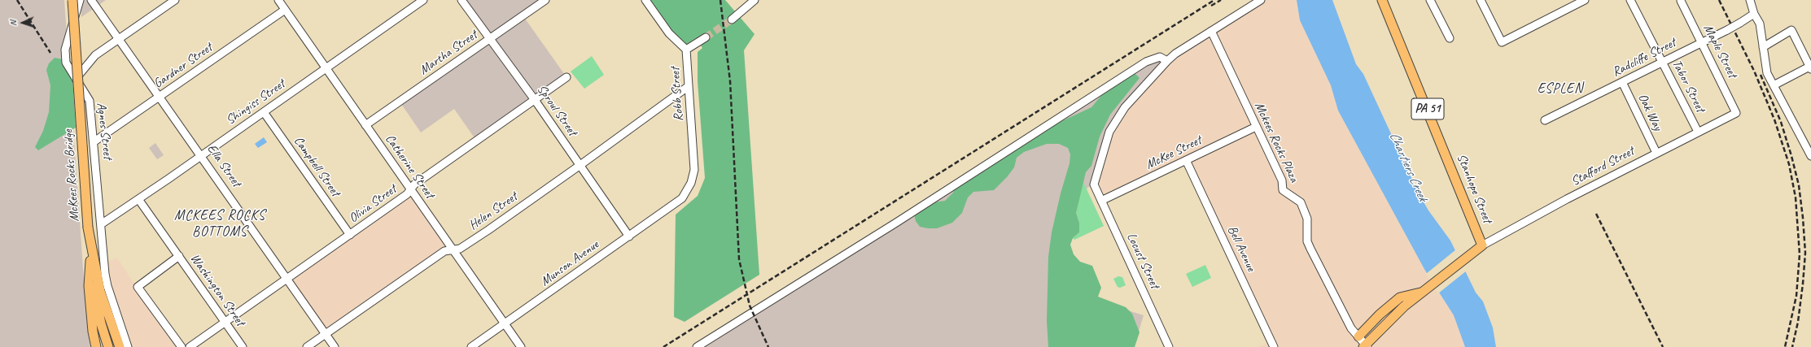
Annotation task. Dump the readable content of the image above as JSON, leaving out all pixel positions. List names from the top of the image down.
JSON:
{
  "streets": {
    "main road": ["PA 51", "McKees Rocks Bridge", "Stanhope Street"],
    "street": [
      "Maple Street",
      "Martha Street",
      "Radcliffe Street",
      "Gardner Street",
      "Tabor Street",
      "Robb Street",
      "Shingiss Street",
      "Sproul Street",
      "Oak Way",
      "Agnes Street",
      "Mckees Rocks Plaza",
      "McKee Street",
      "Ella Street",
      "Campbell Street",
      "Catherine Street",
      "Stafford Street",
      "Olivia Street",
      "Helen Street",
      "Bell Avenue",
      "Locust Street",
      "Munson Avenue",
      "Washington Street"
    ]
  },
  "crossings": [
    ["Maple Street", "Radcliffe Street"],
    ["Maple Street", "Stafford Street"],
    ["Martha Street", "Sproul Street"],
    ["Martha Street", "Catherine Street"],
    ["Radcliffe Street", "Tabor Street"],
    ["Radcliffe Street", "Oak Way"],
    ["Gardner Street", "Agnes Street"],
    ["Gardner Street", "Ella Street"],
    ["Gardner Street", "Catherine Street"],
    ["Tabor Street", "Stafford Street"],
    ["Robb Street", "Helen Street"],
    ["Robb Street", "Munson Avenue"],
    ["Shingiss Street", "Agnes Street"],
    ["Shingiss Street", "Ella Street"],
    ["Shingiss Street", "Campbell Street"],
    ["Shingiss Street", "Catherine Street"],
    ["Shingiss Street", "Washington Street"],
    ["Sproul Street", "Olivia Street"],
    ["Sproul Street", "Helen Street"],
    ["Sproul Street", "Munson Avenue"],
    ["Oak Way", "Stafford Street"],
    ["Mckees Rocks Plaza", "McKee Street"],
    ["McKee Street", "Bell Avenue"],
    ["McKee Street", "Locust Street"],
    ["Ella Street", "Olivia Street"],
    ["Ella Street", "Helen Street"],
    ["Campbell Street", "Olivia Street"],
    ["Catherine Street", "Olivia Street"],
    ["Catherine Street", "Helen Street"],
    ["Catherine Street", "Munson Avenue"],
    ["Stafford Street", "Stanhope Street"],
    ["Olivia Street", "Washington Street"]
  ],
  "districts": ["ESPLEN", "MCKEES ROCKS BOTTOMS"],
  "water": ["Chartiers Creek"],
  "north": "left"
}
